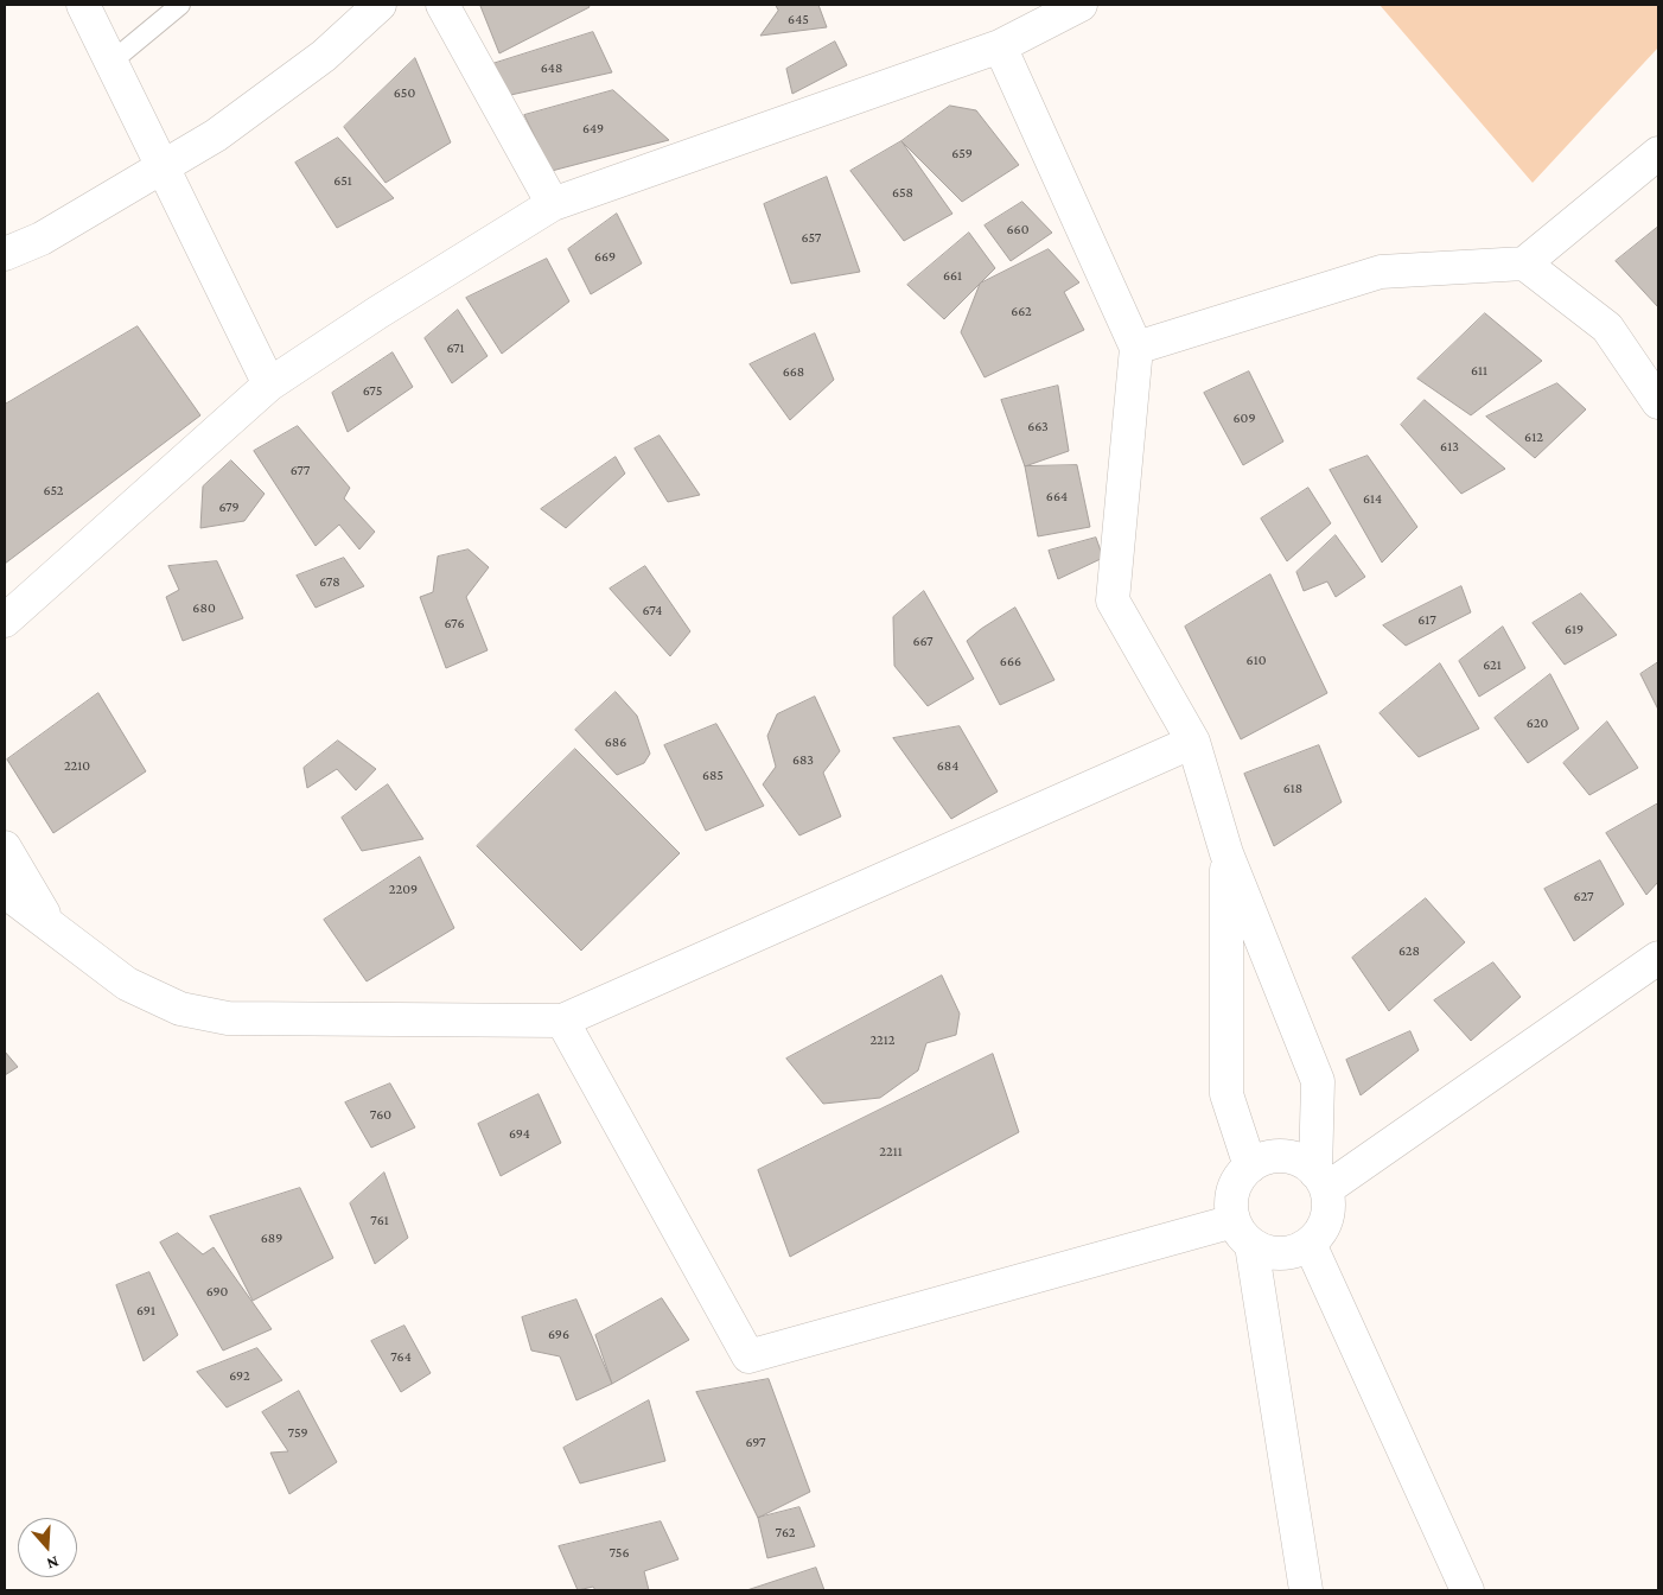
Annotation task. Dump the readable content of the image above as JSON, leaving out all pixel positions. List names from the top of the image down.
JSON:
{
  "house_numbers": [
    "645",
    "648",
    "650",
    "649",
    "659",
    "651",
    "658",
    "660",
    "657",
    "669",
    "661",
    "662",
    "671",
    "611",
    "668",
    "675",
    "609",
    "663",
    "612",
    "613",
    "677",
    "652",
    "664",
    "614",
    "679",
    "678",
    "680",
    "674",
    "617",
    "676",
    "619",
    "667",
    "610",
    "666",
    "621",
    "620",
    "686",
    "683",
    "2210",
    "684",
    "685",
    "618",
    "2209",
    "627",
    "628",
    "2212",
    "760",
    "694",
    "2211",
    "761",
    "689",
    "690",
    "691",
    "696",
    "764",
    "692",
    "759",
    "697",
    "762",
    "756"
  ],
  "north": "bottom"
}
